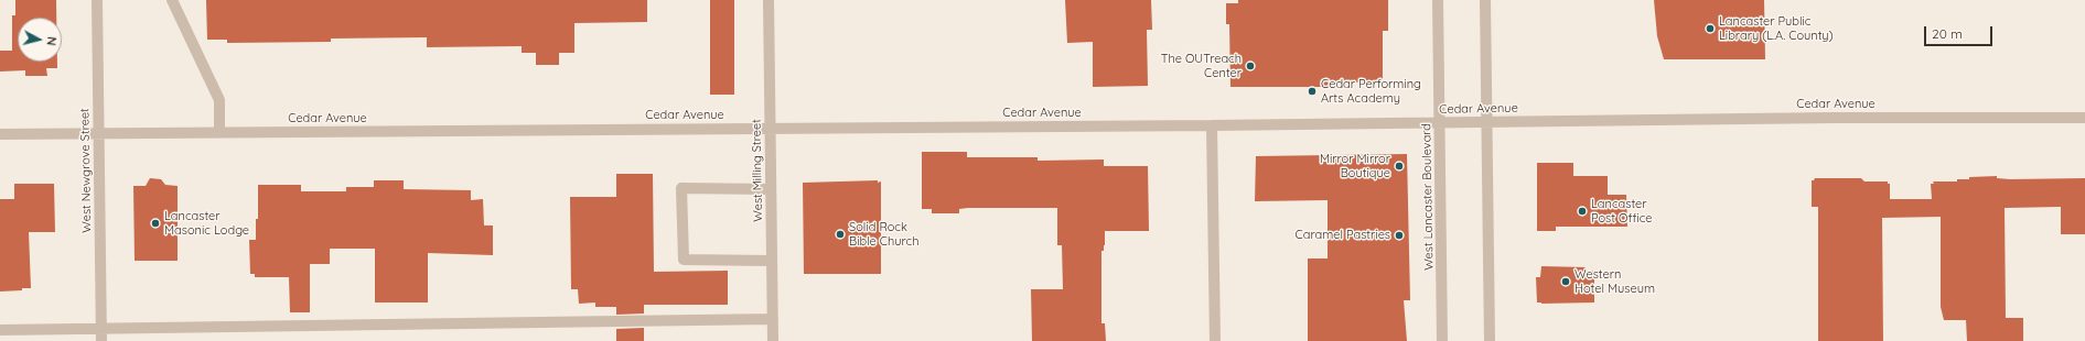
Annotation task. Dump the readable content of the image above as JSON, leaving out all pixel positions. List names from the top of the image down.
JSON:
{
  "streets": {
    "street": [
      "Cedar Avenue",
      "West Newgrove Street",
      "West Milling Street",
      "West Lancaster Boulevard"
    ]
  },
  "crossings": [
    ["Cedar Avenue", "West Newgrove Street"],
    ["Cedar Avenue", "West Milling Street"],
    ["Cedar Avenue", "West Lancaster Boulevard"]
  ],
  "places": [
    "Lancaster Public Library (L.A. County)",
    "The OUTreach Center",
    "Cedar Performing Arts Academy",
    "Mirror Mirror Boutique",
    "Lancaster Post Office",
    "Lancaster Masonic Lodge",
    "Solid Rock Bible Church",
    "Caramel Pastries",
    "Western Hotel Museum"
  ],
  "scale_bar": "20 m",
  "north": "right"
}
